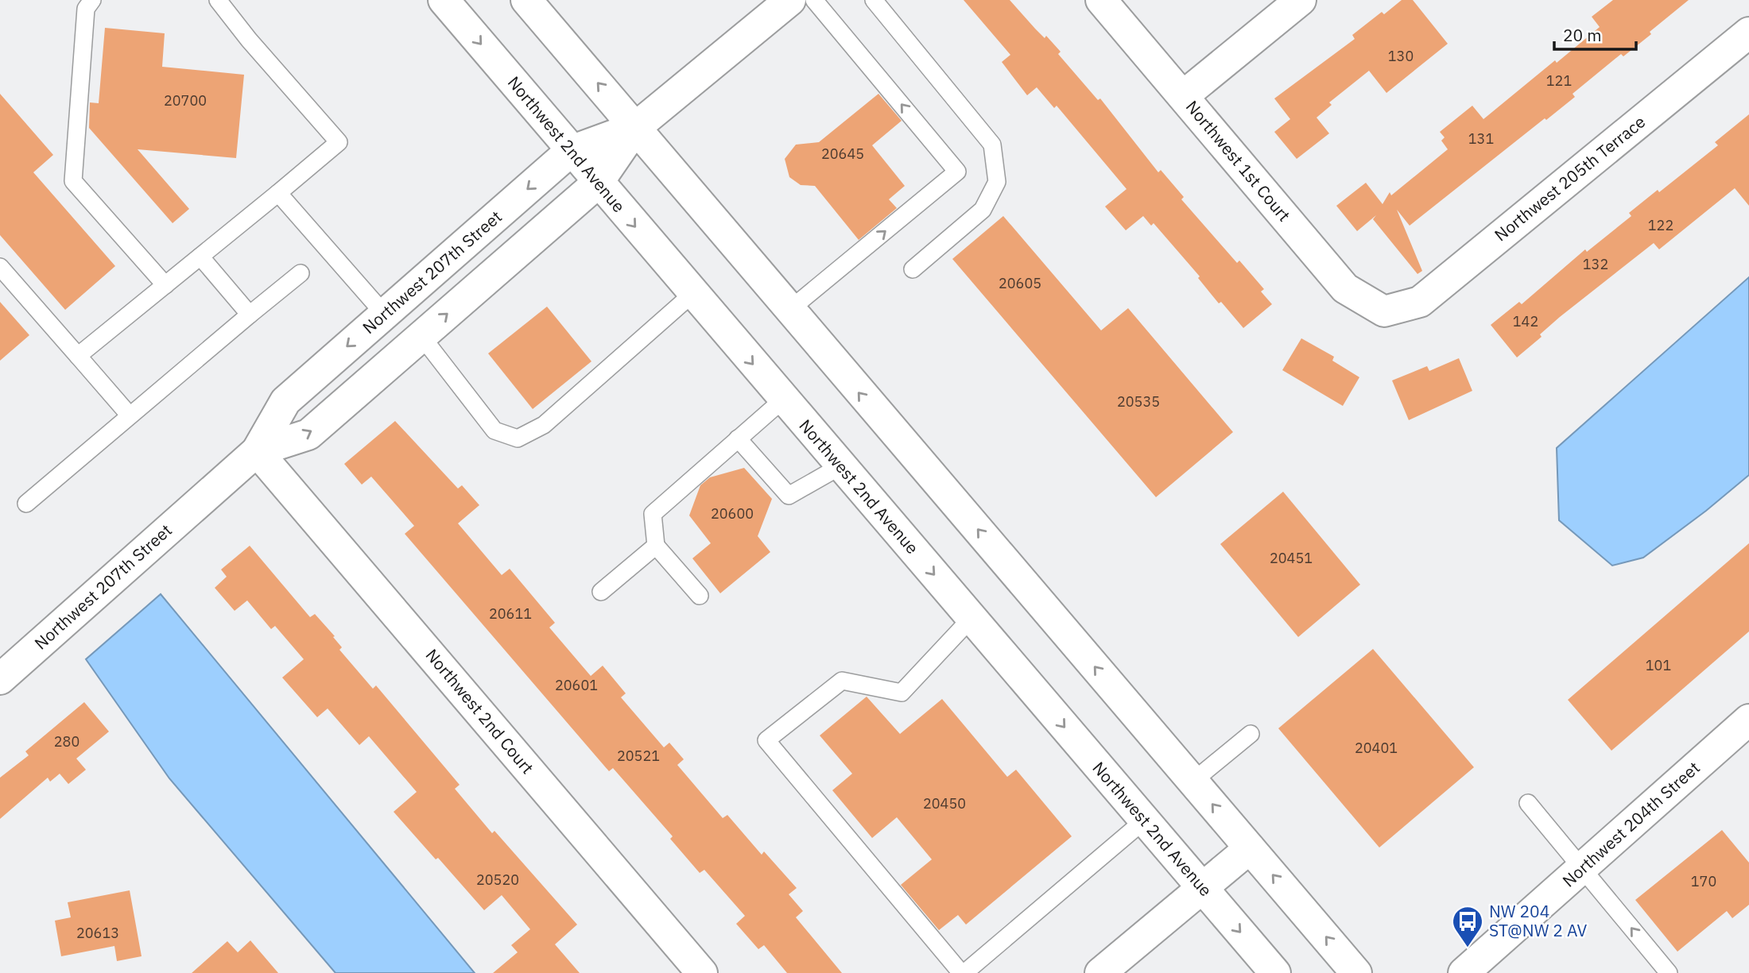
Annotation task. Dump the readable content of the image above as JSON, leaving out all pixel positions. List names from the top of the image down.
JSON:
{
  "streets": {
    "street": [
      "Northwest 2nd Avenue",
      "Northwest 1st Court",
      "Northwest 205th Terrace",
      "Northwest 207th Street",
      "Northwest 2nd Court",
      "Northwest 204th Street"
    ]
  },
  "crossings": [
    ["Northwest 2nd Avenue", "Northwest 207th Street"],
    ["Northwest 1st Court", "Northwest 205th Terrace"],
    ["Northwest 207th Street", "Northwest 2nd Court"]
  ],
  "places": {
    "bus stop": ["NW 204 ST@NW 2 AV"]
  },
  "house_numbers": [
    "130",
    "121",
    "20700",
    "131",
    "20645",
    "122",
    "132",
    "20605",
    "142",
    "20535",
    "20600",
    "20451",
    "20611",
    "101",
    "20601",
    "280",
    "20401",
    "20521",
    "20450",
    "20520",
    "170",
    "20613"
  ],
  "scale_bar": "20 m"
}
